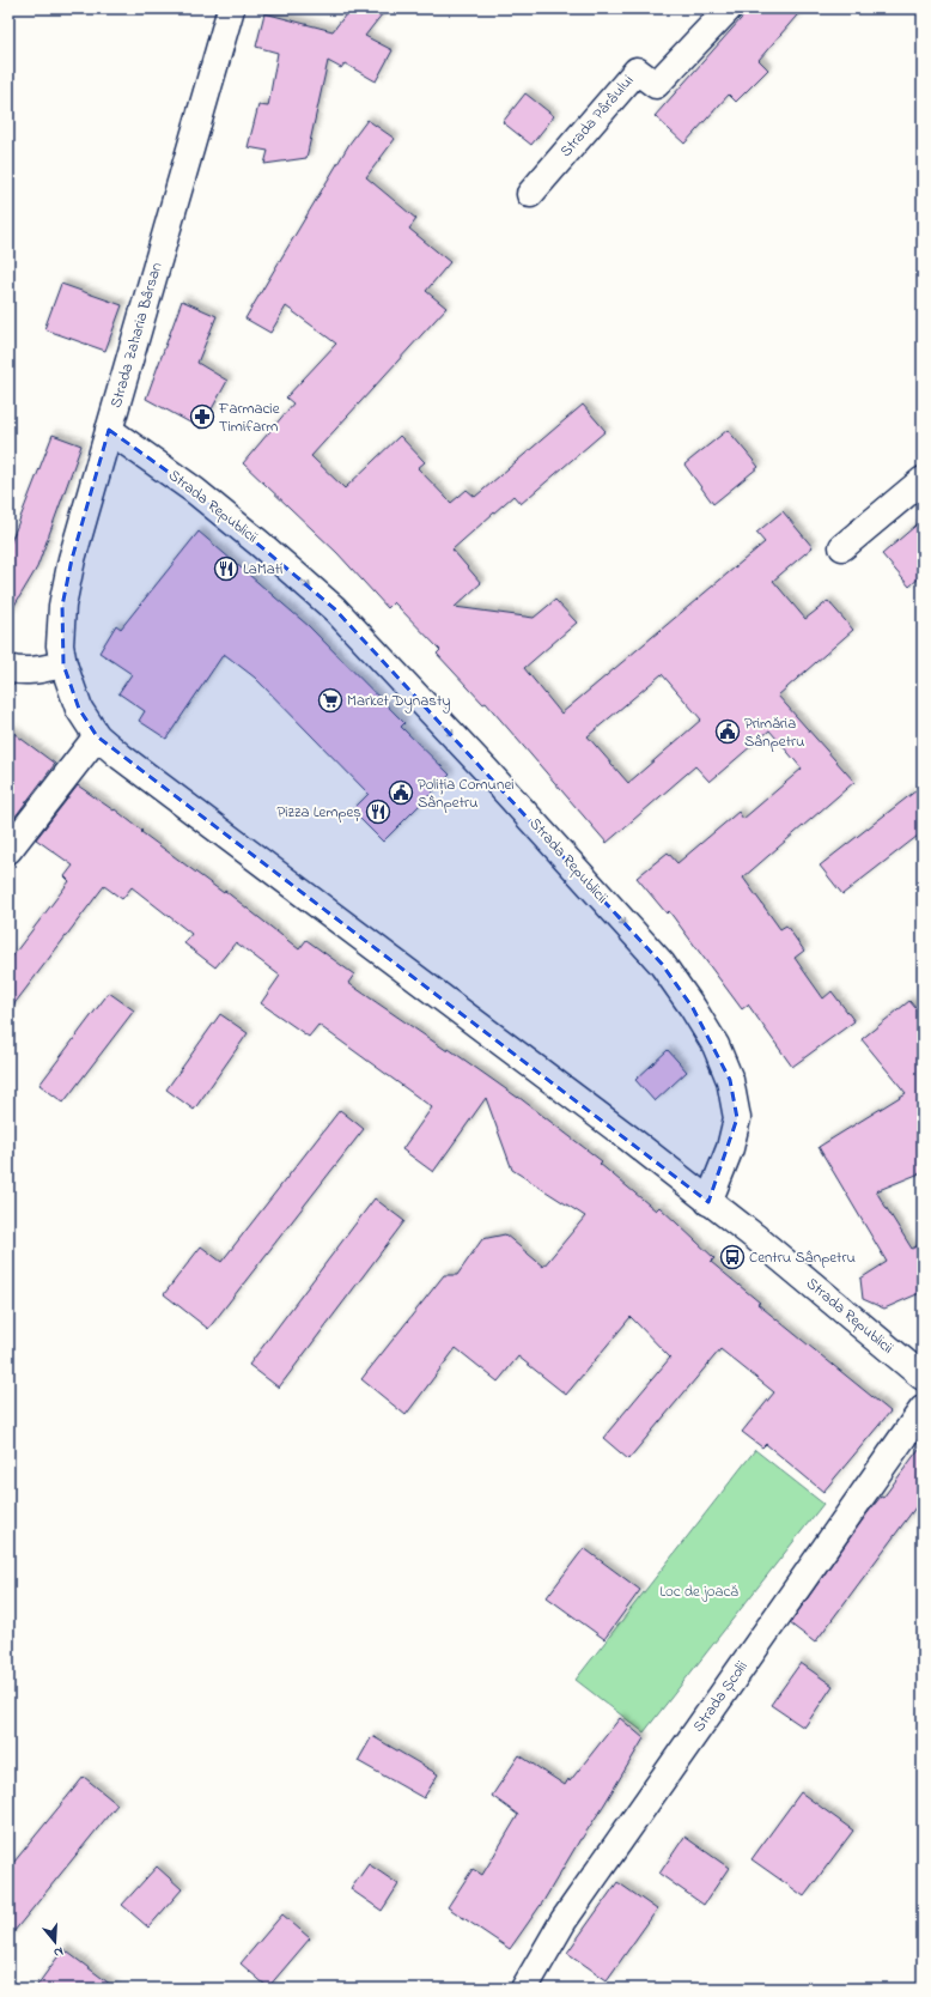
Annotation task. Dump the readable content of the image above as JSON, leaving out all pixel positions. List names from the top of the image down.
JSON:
{
  "streets": {
    "street": [
      "Strada Pârâului",
      "Strada Zaharia Bârsan",
      "Strada Republicii",
      "Strada Școlii"
    ]
  },
  "crossings": [
    ["Strada Zaharia Bârsan", "Strada Republicii"]
  ],
  "parks": ["Loc de joacă"],
  "places": {
    "pharmacy": ["Farmacie Timifarm"],
    "restaurant": ["LaMati", "Pizza Lempeș"],
    "supermarket": ["Market Dynasty"],
    "public building": ["Primăria Sânpetru", "Poliția Comunei Sânpetru"],
    "bus stop": ["Centru Sânpetru"]
  },
  "north": "bottom"
}
